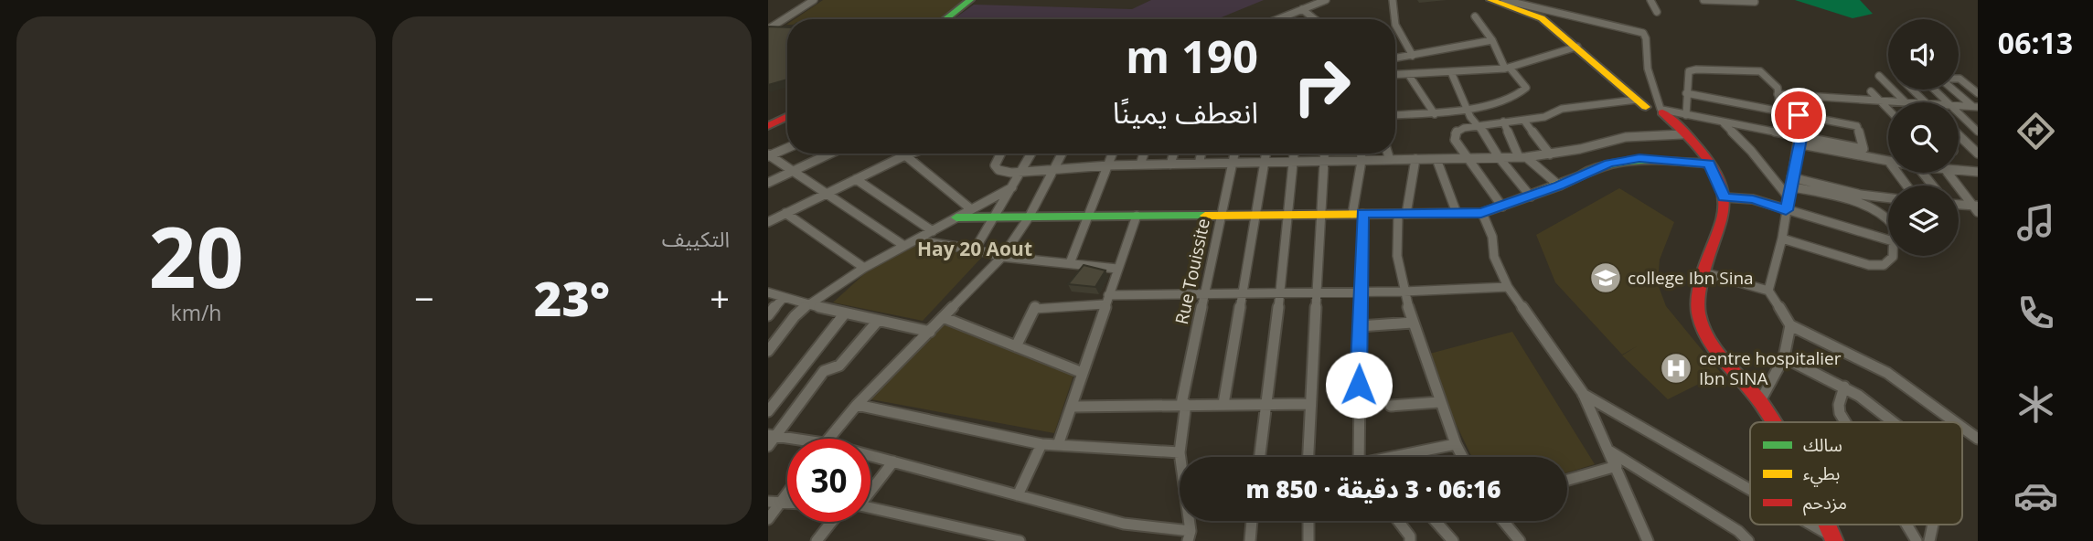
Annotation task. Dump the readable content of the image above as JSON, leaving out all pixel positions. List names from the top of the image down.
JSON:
{
  "streets": {
    "street": ["Rue Touissite"]
  },
  "districts": ["Hay 20 Aout"],
  "places": {
    "school or university": ["college Ibn Sina"],
    "hospital": ["centre hospitalier Ibn SINA"]
  },
  "legend": ["سالك", "بطيء", "مزدحم"],
  "page": {
    "tabs": "06:13",
    "tile": [
      "التكييف",
      ["20", "km/h"]
    ],
    "turn": ["190 m", "انعطف يمينًا"],
    "heat": ["−", "23°", "+"],
    "limit": "30",
    "trip": "06:16 · 3 دقيقة · 850 m"
  }
}
